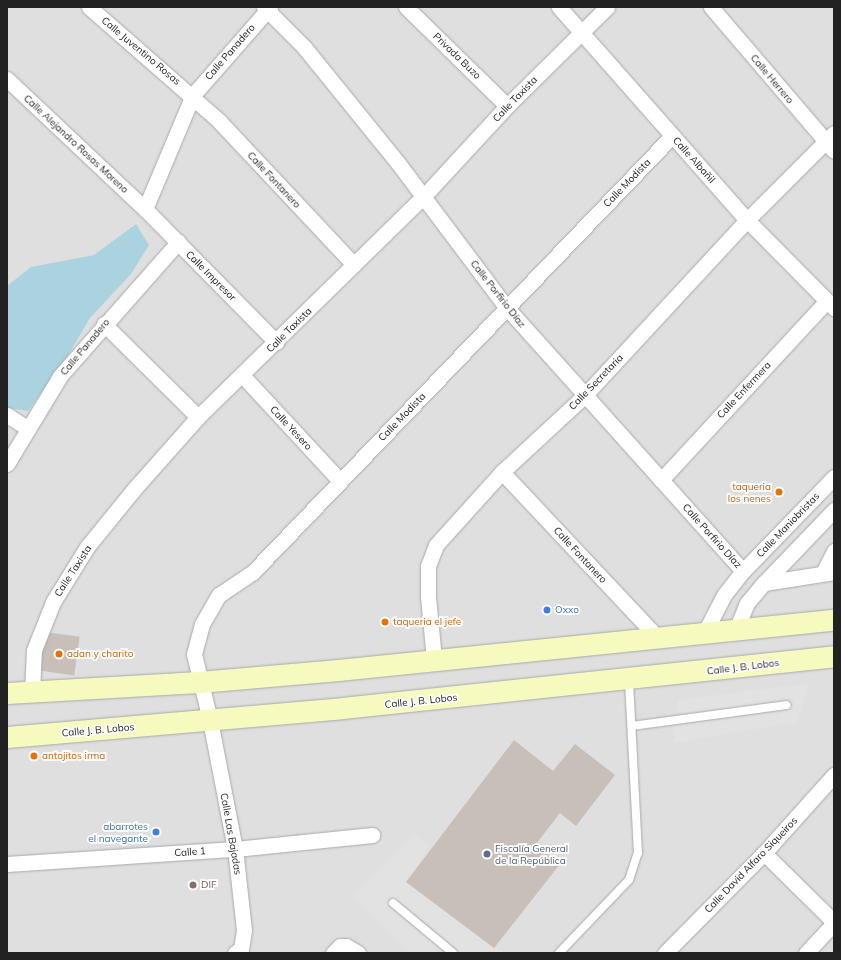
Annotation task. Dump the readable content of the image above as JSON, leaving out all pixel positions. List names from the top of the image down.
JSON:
{
  "streets": {
    "main road": ["Calle J. B. Lobos"],
    "street": [
      "Calle Juventino Rosas",
      "Calle Panadero",
      "Privada Buzo",
      "Calle Herrero",
      "Calle Taxista",
      "Calle Alejandro Rosas Moreno",
      "Calle Albañil",
      "Calle Fontanero",
      "Calle Modista",
      "Calle Impresor",
      "Calle Porfirio Díaz",
      "Calle Secretaria",
      "Calle Enfermera",
      "Calle Yesero",
      "Calle Maniobristas",
      "Calle Las Bajadas",
      "Calle 1",
      "Calle David Alfaro Siqueiros"
    ]
  },
  "crossings": [
    ["Calle Juventino Rosas", "Calle Panadero"],
    ["Calle Juventino Rosas", "Calle Fontanero"],
    ["Calle Panadero", "Calle Alejandro Rosas Moreno"],
    ["Calle Panadero", "Calle Fontanero"],
    ["Calle Panadero", "Calle Impresor"],
    ["Calle Panadero", "Calle Porfirio Díaz"],
    ["Privada Buzo", "Calle Taxista"],
    ["Calle Herrero", "Calle Secretaria"],
    ["Calle Taxista", "Calle Albañil"],
    ["Calle Taxista", "Calle Fontanero"],
    ["Calle Taxista", "Calle Impresor"],
    ["Calle Taxista", "Calle Porfirio Díaz"],
    ["Calle Taxista", "Calle Yesero"],
    ["Calle Alejandro Rosas Moreno", "Calle Impresor"],
    ["Calle Albañil", "Calle Modista"],
    ["Calle Albañil", "Calle Secretaria"],
    ["Calle Albañil", "Calle Enfermera"],
    ["Calle Fontanero", "Calle Secretaria"],
    ["Calle Modista", "Calle Porfirio Díaz"],
    ["Calle Modista", "Calle Yesero"],
    ["Calle Modista", "Calle J. B. Lobos"],
    ["Calle Modista", "Calle Las Bajadas"],
    ["Calle Porfirio Díaz", "Calle Secretaria"],
    ["Calle Porfirio Díaz", "Calle Enfermera"],
    ["Calle Porfirio Díaz", "Calle Maniobristas"],
    ["Calle J. B. Lobos", "Calle Las Bajadas"],
    ["Calle Las Bajadas", "Calle 1"]
  ],
  "places": [
    "taqueria los nenes",
    "Oxxo",
    "taqueria el jefe",
    "adan y charito",
    "antojitos irma",
    "abarrotes el navegante",
    "Fiscalía General de la República",
    "DIF"
  ]
}
